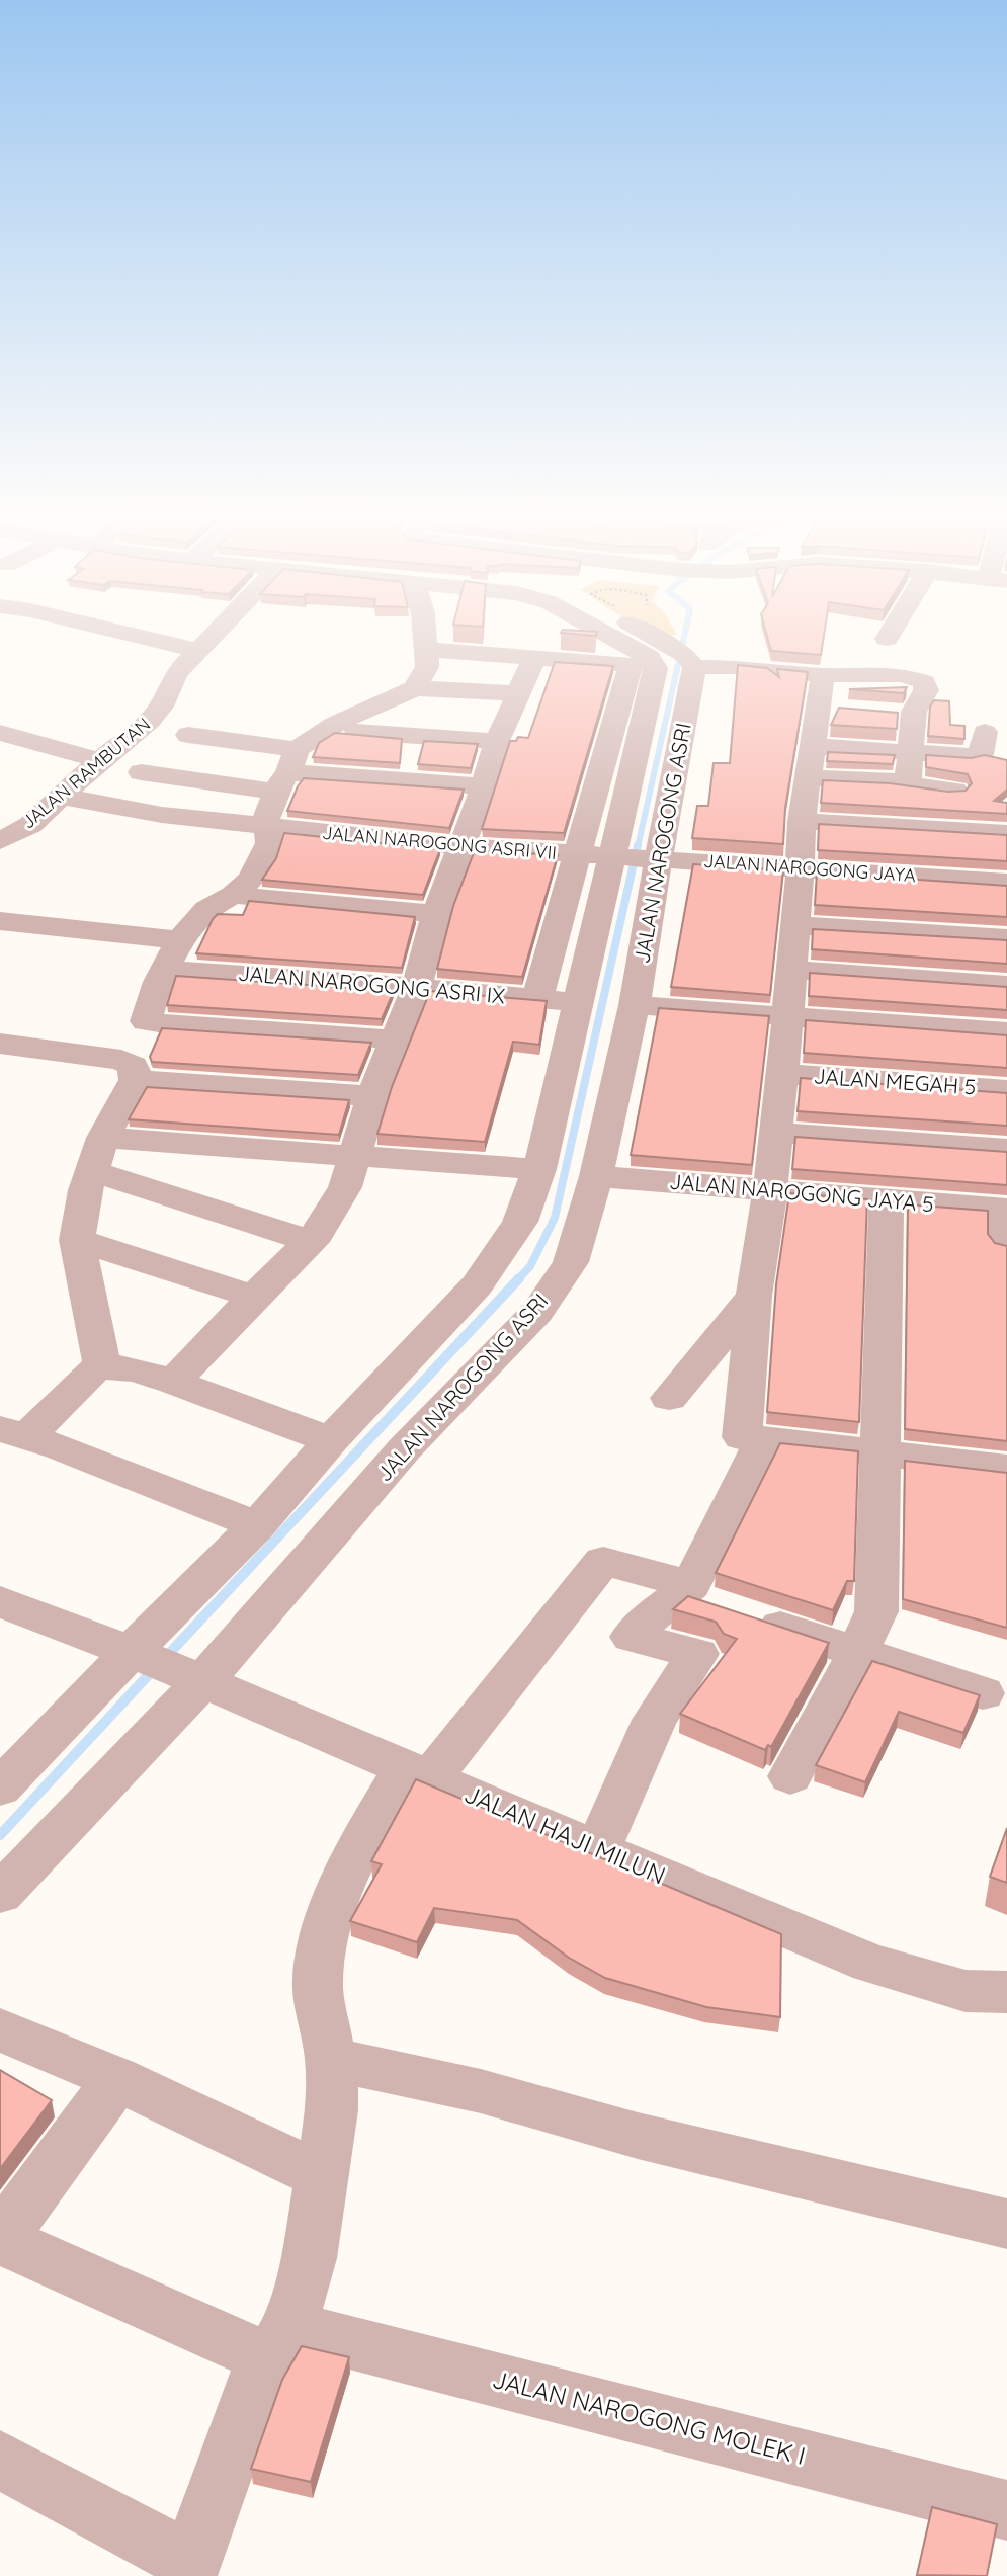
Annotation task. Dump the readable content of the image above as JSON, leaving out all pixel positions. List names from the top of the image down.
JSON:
{
  "streets": {
    "street": [
      "JALAN RAMBUTAN",
      "JALAN NAROGONG ASRI VII",
      "JALAN NAROGONG ASRI",
      "JALAN NAROGONG JAYA",
      "JALAN NAROGONG ASRI IX",
      "JALAN MEGAH 5",
      "JALAN NAROGONG JAYA 5",
      "JALAN HAJI MILUN",
      "JALAN NAROGONG MOLEK I"
    ]
  },
  "crossings": [
    ["JALAN RAMBUTAN", "JALAN NAROGONG ASRI VII"],
    ["JALAN NAROGONG ASRI VII", "JALAN NAROGONG ASRI"],
    ["JALAN NAROGONG ASRI VII", "JALAN NAROGONG JAYA"],
    ["JALAN NAROGONG ASRI", "JALAN NAROGONG JAYA"],
    ["JALAN NAROGONG ASRI", "JALAN NAROGONG ASRI IX"],
    ["JALAN NAROGONG ASRI", "JALAN NAROGONG JAYA 5"],
    ["JALAN NAROGONG ASRI", "JALAN HAJI MILUN"]
  ]
}
